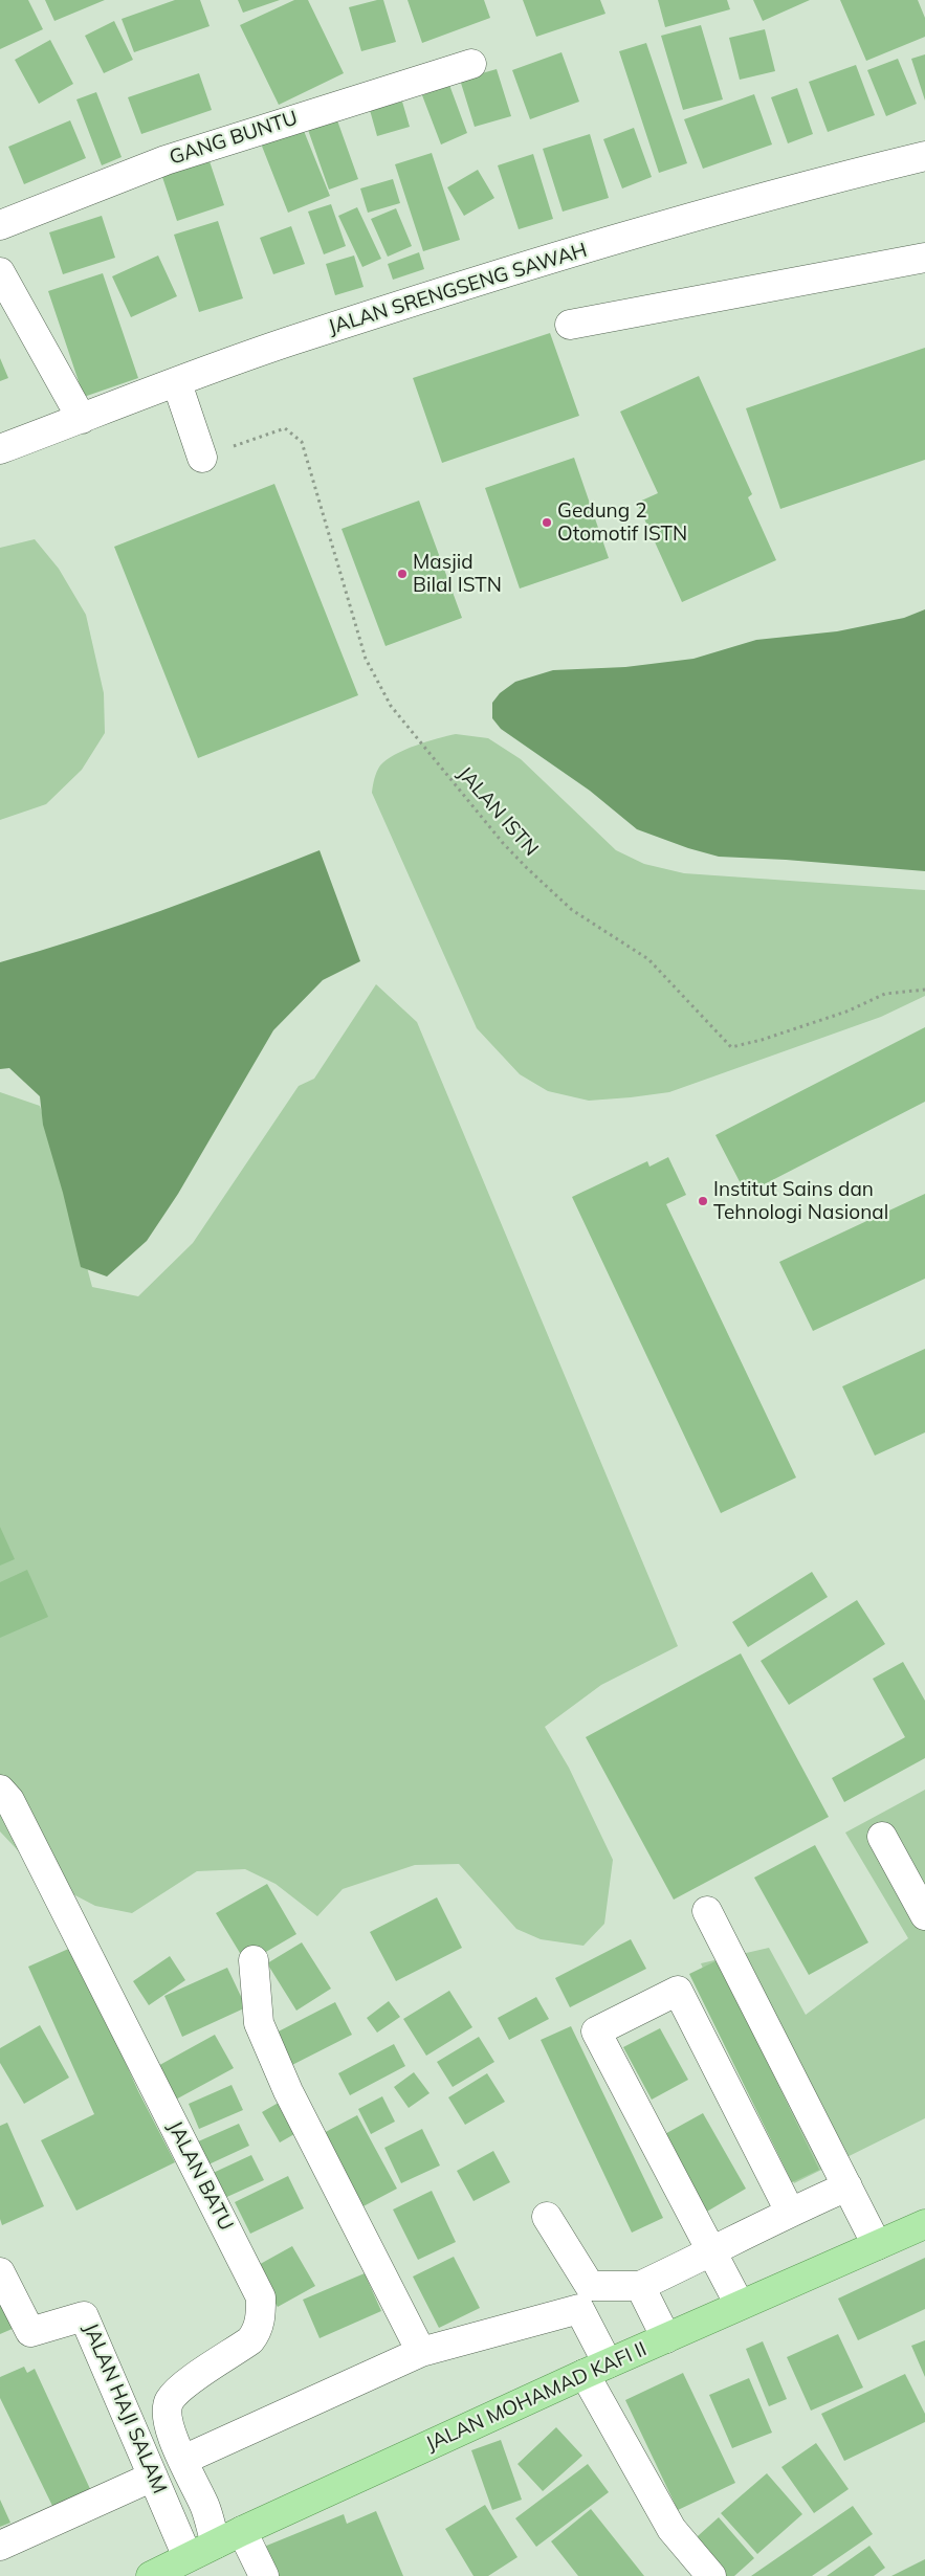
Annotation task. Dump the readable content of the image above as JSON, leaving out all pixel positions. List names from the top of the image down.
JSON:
{
  "streets": {
    "main road": ["JALAN MOHAMAD KAFI II"],
    "street": [
      "GANG BUNTU",
      "JALAN SRENGSENG SAWAH",
      "JALAN BATU",
      "JALAN HAJI SALAM"
    ],
    "path": ["JALAN ISTN"]
  },
  "crossings": [
    ["JALAN BATU", "JALAN MOHAMAD KAFI II"],
    ["JALAN MOHAMAD KAFI II", "JALAN HAJI SALAM"]
  ],
  "places": ["Gedung 2 Otomotif ISTN", "Masjid Bilal ISTN", "Institut Sains dan Tehnologi Nasional"]
}
